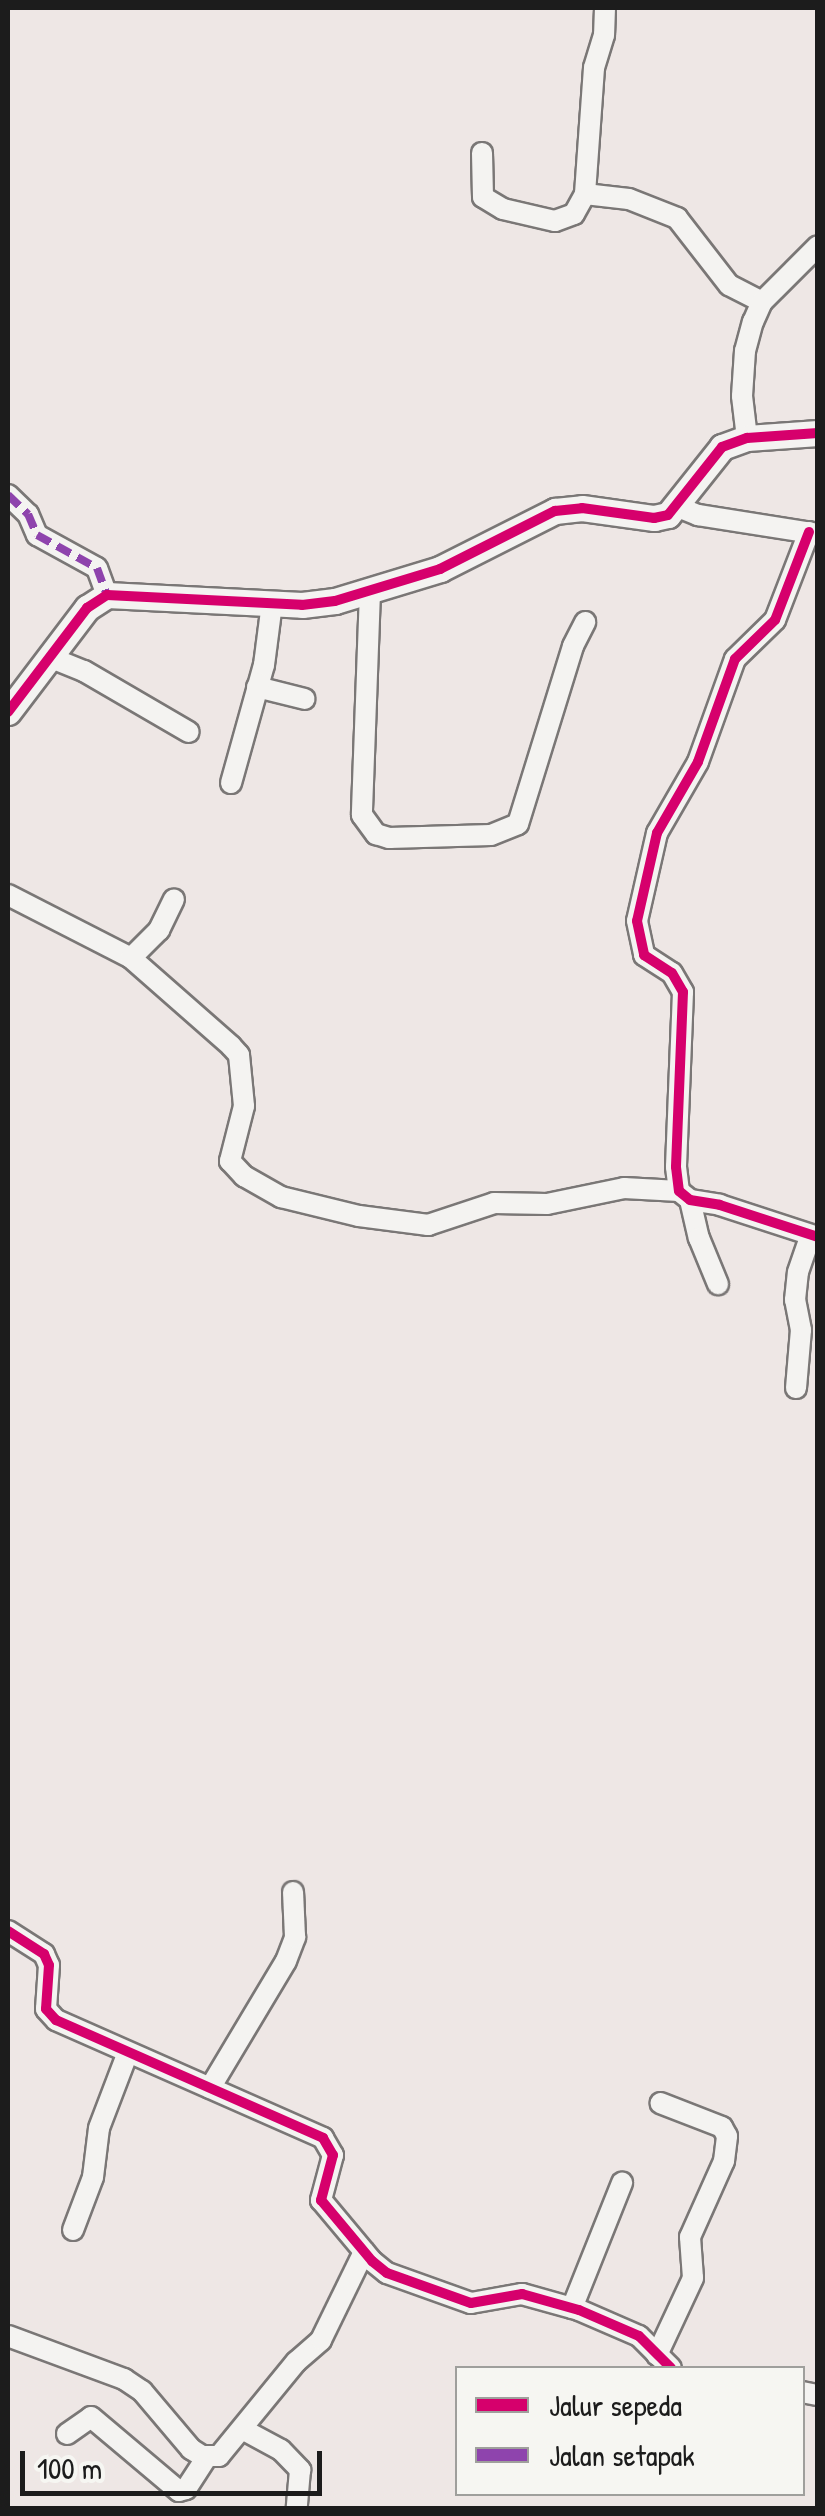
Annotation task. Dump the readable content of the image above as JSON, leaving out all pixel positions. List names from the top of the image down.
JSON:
{
  "legend": ["Jalur sepeda", "Jalan setapak"],
  "scale_bar": "100 m"
}
